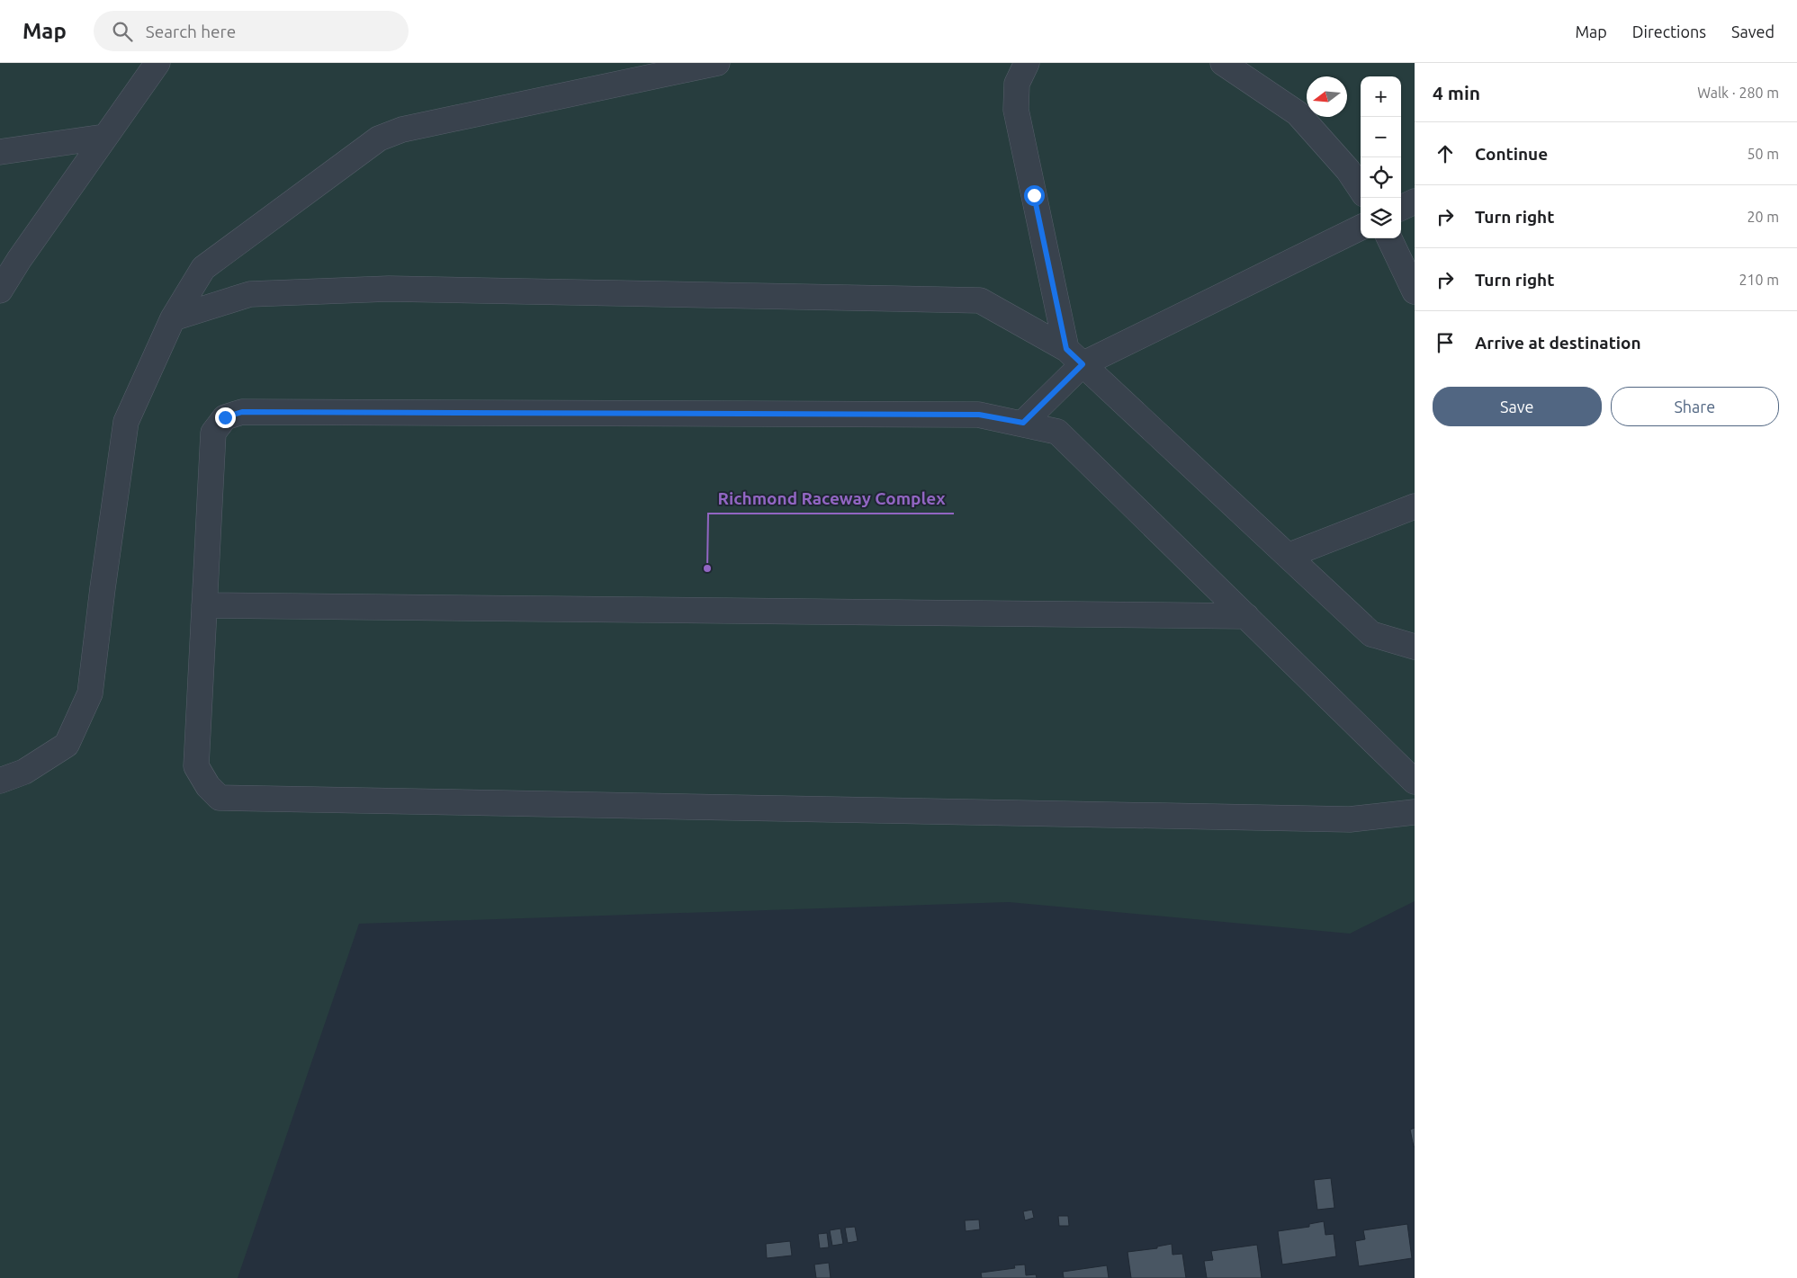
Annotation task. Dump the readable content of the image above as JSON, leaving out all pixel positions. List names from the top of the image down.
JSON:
{
  "places": ["Richmond Raceway Complex"],
  "north": "left",
  "page": {
    "header": "Map",
    "search": "Search here",
    "nav": ["Map", "Directions", "Saved"],
    "heading": ["4 min", "Walk · 280 m"],
    "map_buttons": ["+", "−"],
    "list": [
      ["Continue", "50 m"],
      ["Turn right", "20 m"],
      ["Turn right", "210 m"],
      "Arrive at destination"
    ],
    "buttons": ["Save", "Share"]
  }
}
